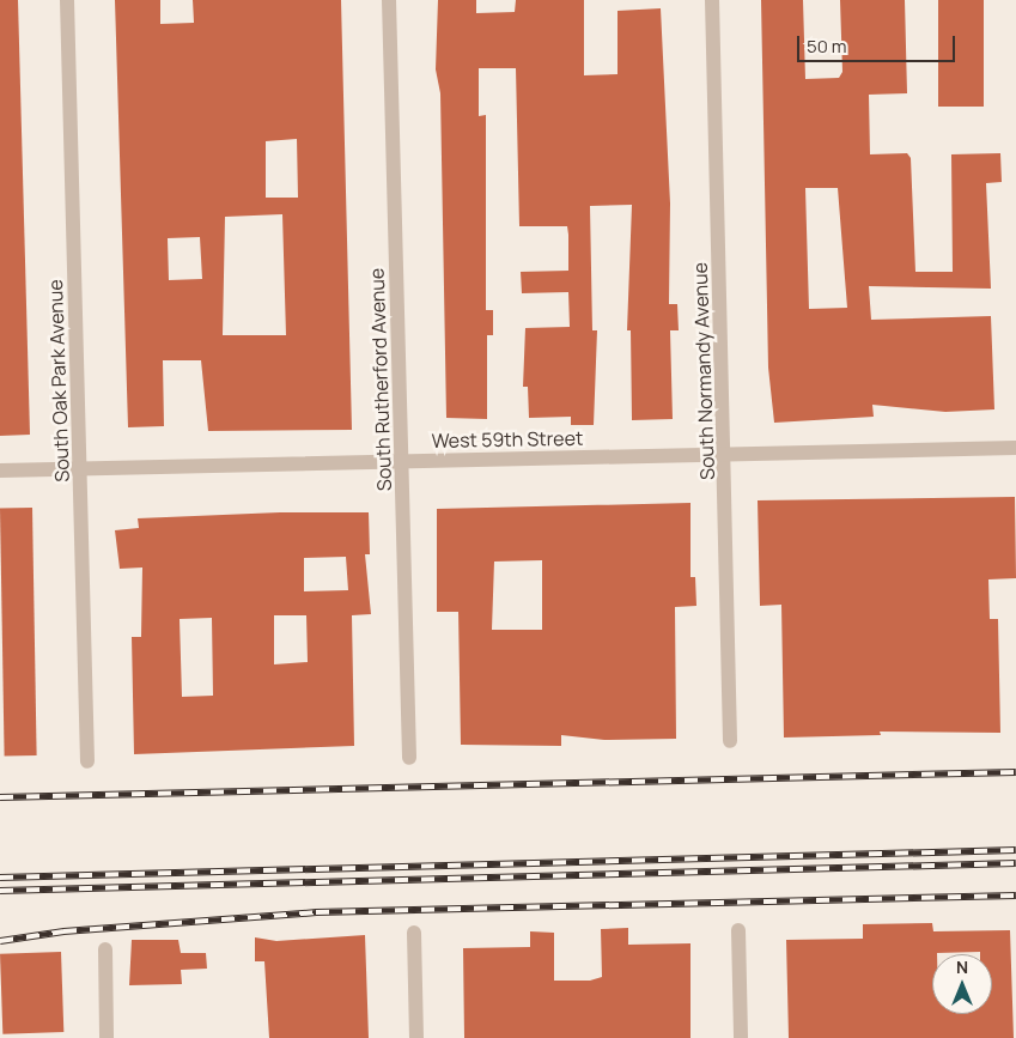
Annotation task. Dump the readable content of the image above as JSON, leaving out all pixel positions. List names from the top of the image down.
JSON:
{
  "streets": {
    "street": [
      "South Normandy Avenue",
      "South Rutherford Avenue",
      "South Oak Park Avenue",
      "West 59th Street"
    ]
  },
  "crossings": [
    ["South Normandy Avenue", "West 59th Street"],
    ["South Rutherford Avenue", "West 59th Street"],
    ["South Oak Park Avenue", "West 59th Street"]
  ],
  "scale_bar": "50 m",
  "north": "top"
}
